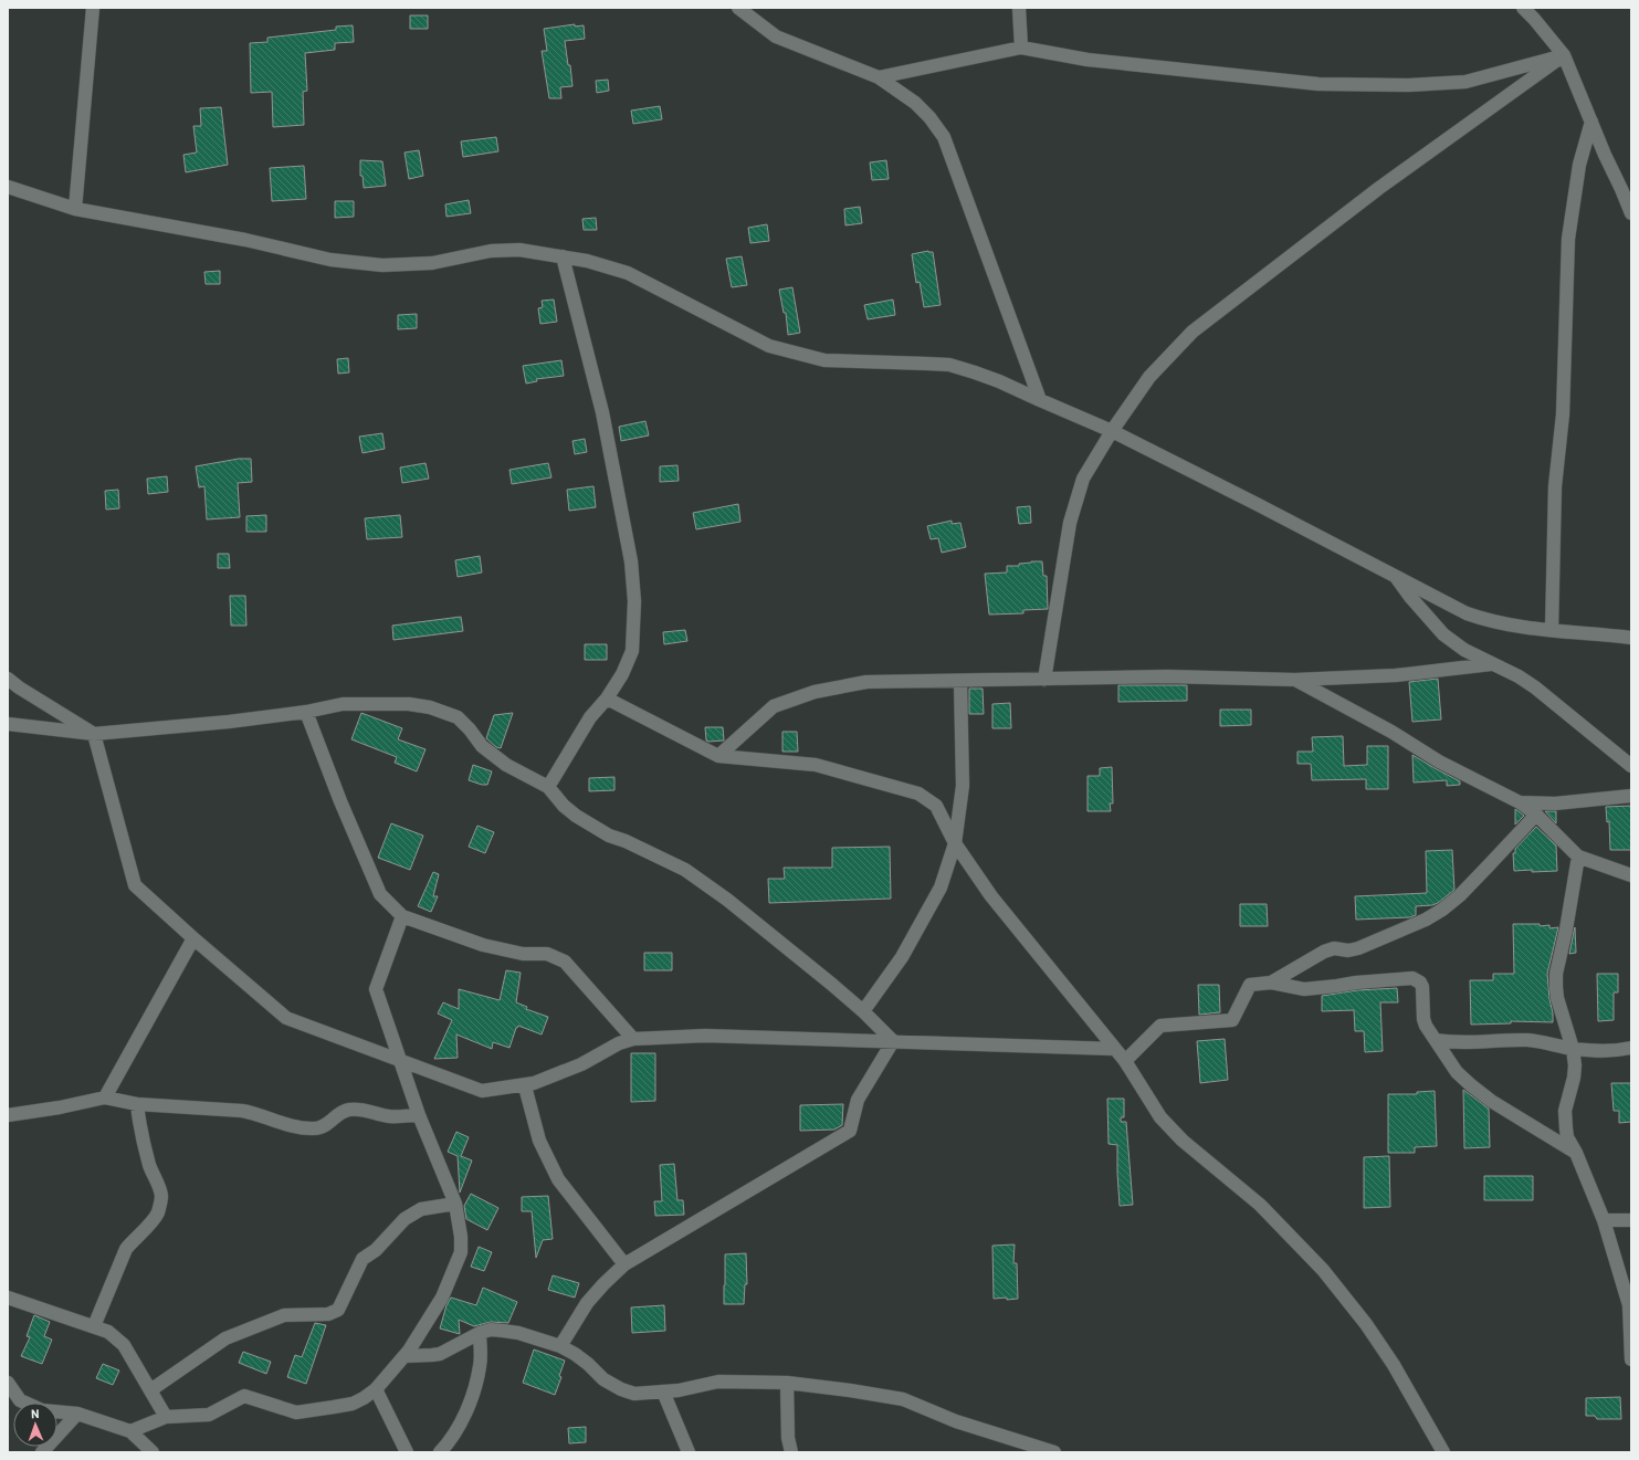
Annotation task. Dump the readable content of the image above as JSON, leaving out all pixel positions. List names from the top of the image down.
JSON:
{
  "north": "top"
}
